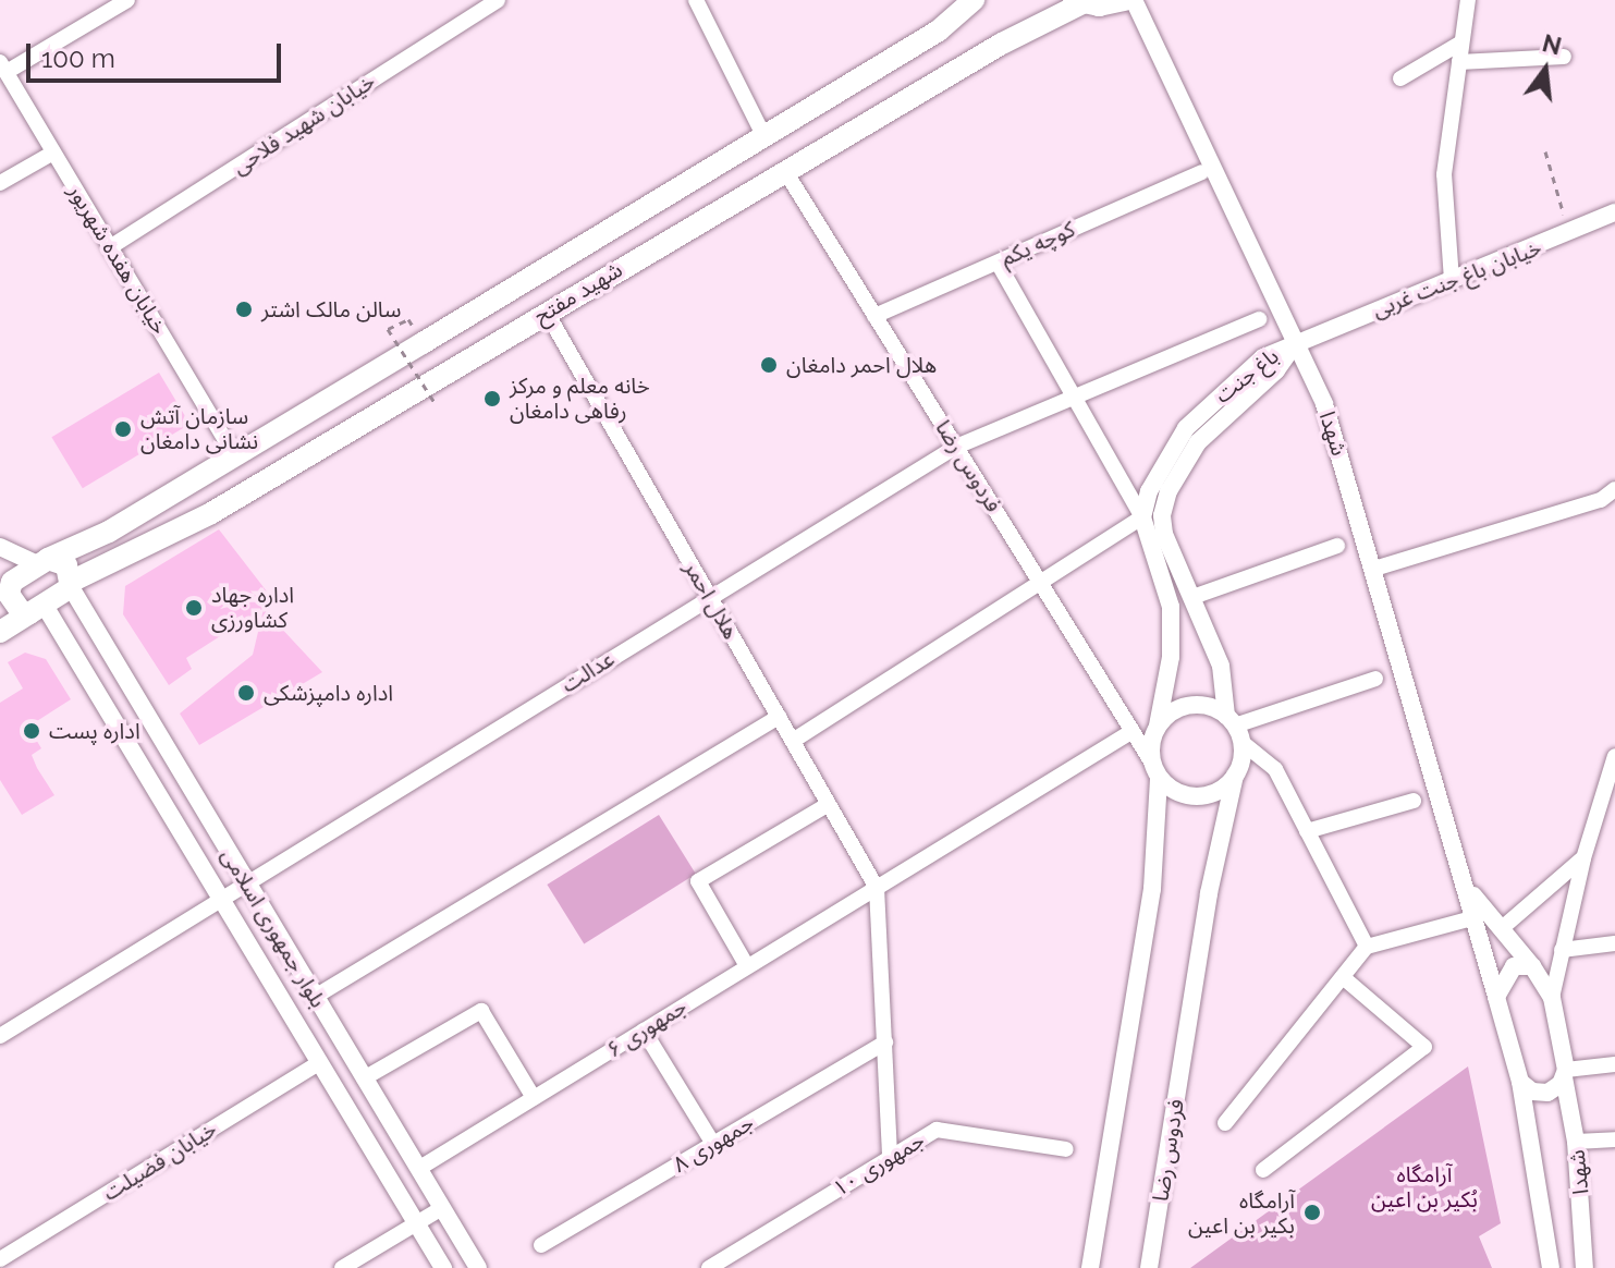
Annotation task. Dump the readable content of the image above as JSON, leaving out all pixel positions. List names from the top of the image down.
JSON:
{
  "streets": {
    "main road": ["شهید مفتح"],
    "street": [
      "خیابان شهید فلاحی",
      "کوچه یکم",
      "خیابان هفده شهریور",
      "خیابان باغ جنت غربی",
      "باغ جنت",
      "شهدا",
      "فردوس رضا",
      "هلال احمر",
      "عدالت",
      "بلوار جمهوری اسلامی",
      "جمهوری ۶",
      "جمهوری ۸",
      "خیابان فضیلت",
      "جمهوری ۱۰"
    ]
  },
  "crossings": [
    ["خیابان شهید فلاحی", "خیابان هفده شهریور"],
    ["کوچه یکم", "فردوس رضا"],
    ["خیابان هفده شهریور", "شهید مفتح"],
    ["خیابان باغ جنت غربی", "باغ جنت"],
    ["خیابان باغ جنت غربی", "شهدا"],
    ["شهید مفتح", "فردوس رضا"],
    ["شهید مفتح", "هلال احمر"],
    ["شهید مفتح", "بلوار جمهوری اسلامی"],
    ["باغ جنت", "شهدا"],
    ["باغ جنت", "فردوس رضا"],
    ["فردوس رضا", "عدالت"],
    ["فردوس رضا", "جمهوری ۶"],
    ["هلال احمر", "عدالت"],
    ["هلال احمر", "جمهوری ۶"],
    ["عدالت", "بلوار جمهوری اسلامی"],
    ["بلوار جمهوری اسلامی", "جمهوری ۶"],
    ["بلوار جمهوری اسلامی", "خیابان فضیلت"]
  ],
  "parks": ["آرامگاه بُکیر بن اعین"],
  "places": [
    "سالن مالک اشتر",
    "هلال احمر دامغان",
    "خانه معلم و مرکز رفاهی دامغان",
    "سازمان آتش نشانی دامغان",
    "اداره جهاد کشاورزی",
    "اداره دامپزشکی",
    "اداره پست",
    "آرامگاه بکیر بن اعین"
  ],
  "scale_bar": "100 m",
  "north": "top"
}
